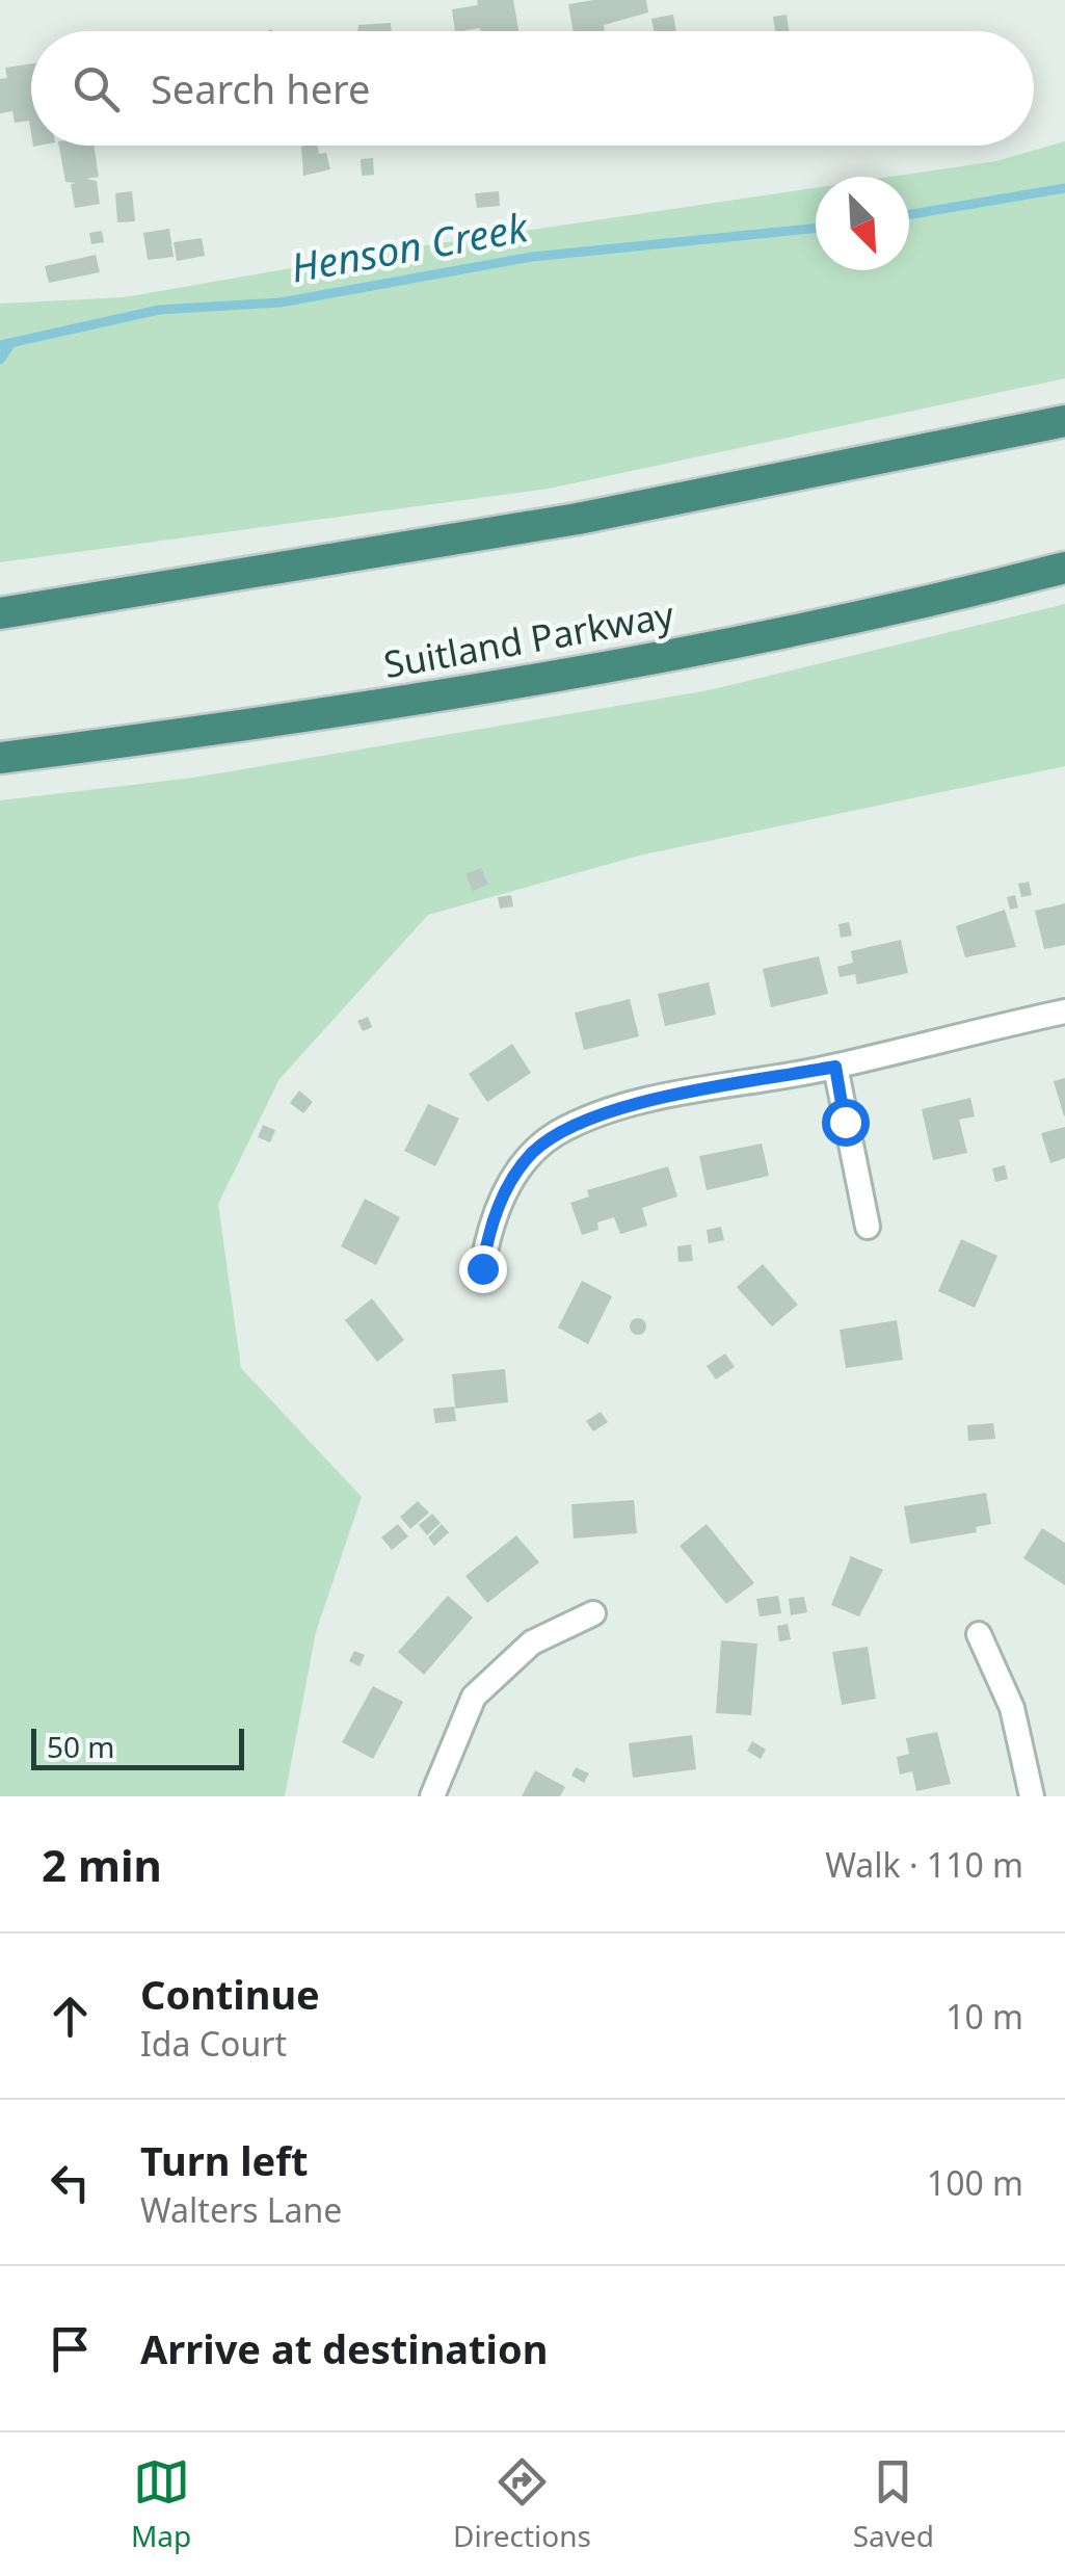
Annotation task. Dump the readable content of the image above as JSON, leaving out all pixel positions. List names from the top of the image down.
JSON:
{
  "streets": {
    "highway": ["Suitland Parkway"]
  },
  "water": ["Henson Creek"],
  "scale_bar": "50 m",
  "north": "bottom right",
  "page": {
    "search": "Search here",
    "scale": "50 m",
    "heading": ["2 min", "Walk · 110 m"],
    "list": [
      ["Continue", "Ida Court", "10 m"],
      ["Turn left", "Walters Lane", "100 m"],
      "Arrive at destination"
    ],
    "nav": ["Map", "Directions", "Saved"]
  }
}
